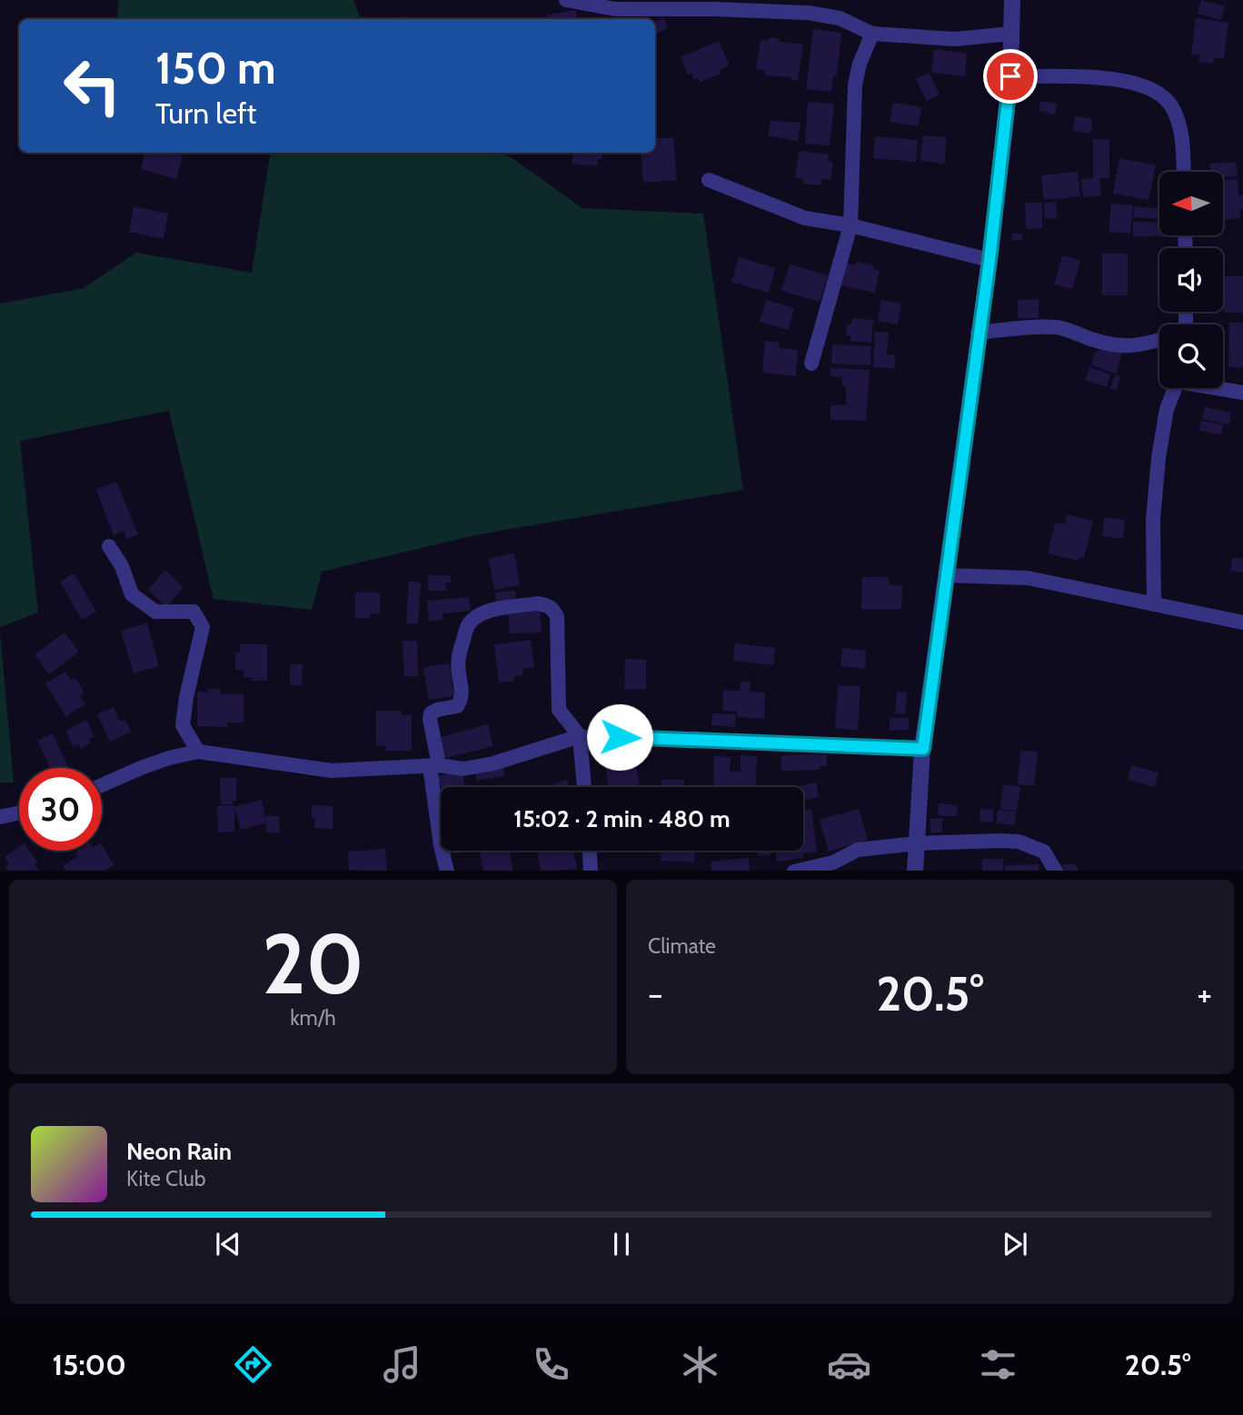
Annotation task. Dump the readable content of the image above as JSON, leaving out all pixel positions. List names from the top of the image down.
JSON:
{
  "north": "left",
  "page": {
    "turn": ["150 m", "Turn left"],
    "limit": "30",
    "trip": "15:02 · 2 min · 480 m",
    "tile": [
      ["20", "km/h"],
      "Climate"
    ],
    "heat": ["−", "20.5°", "+"],
    "song": ["Neon Rain", "Kite Club"],
    "tabs": ["15:00", "20.5°"]
  }
}
